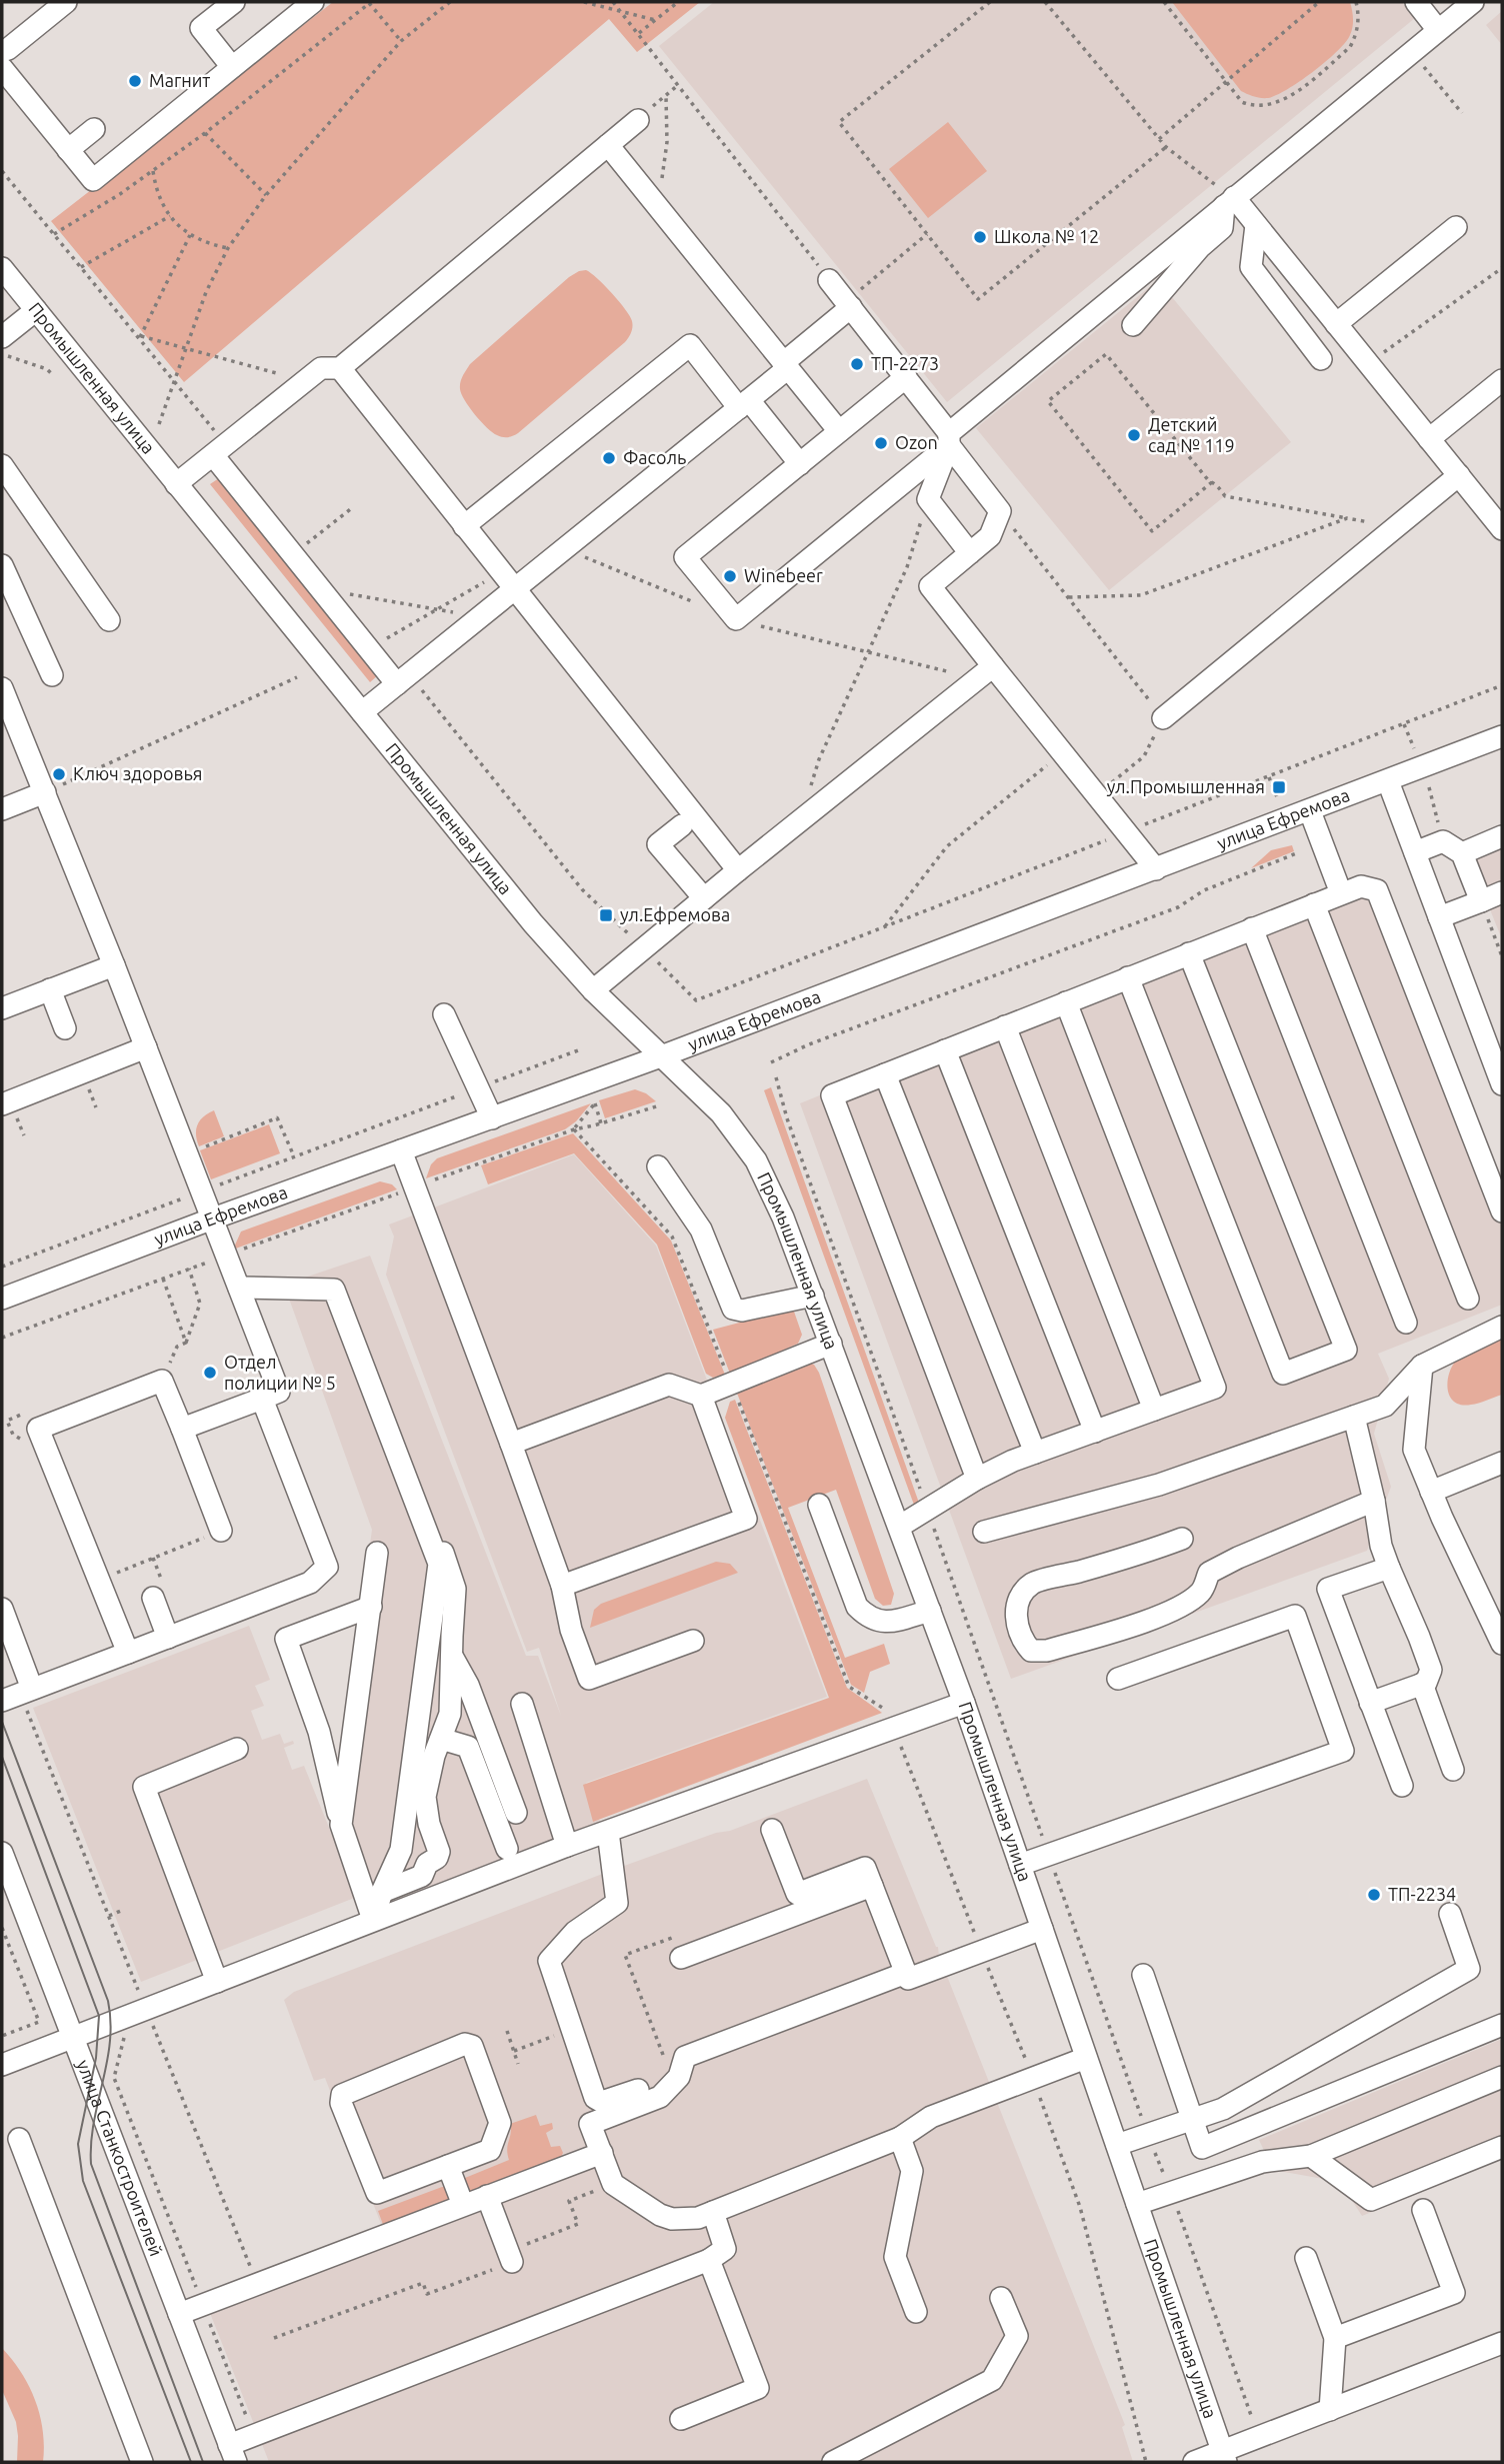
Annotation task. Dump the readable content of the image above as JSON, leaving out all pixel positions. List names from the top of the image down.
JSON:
{
  "streets": {
    "street": ["Промышленная улица", "улица Ефремова", "улица Станкостроителей"]
  },
  "crossings": [
    ["Промышленная улица", "улица Ефремова"]
  ],
  "places": {
    "other": [
      "Магнит",
      "Школа № 12",
      "ТП-2273",
      "Детский сад № 119",
      "Ozon",
      "Фасоль",
      "Winebeer",
      "Ключ здоровья",
      "Отдел полиции № 5",
      "ТП-2234"
    ],
    "transit": ["ул.Промышленная", "ул.Ефремова"]
  }
}
